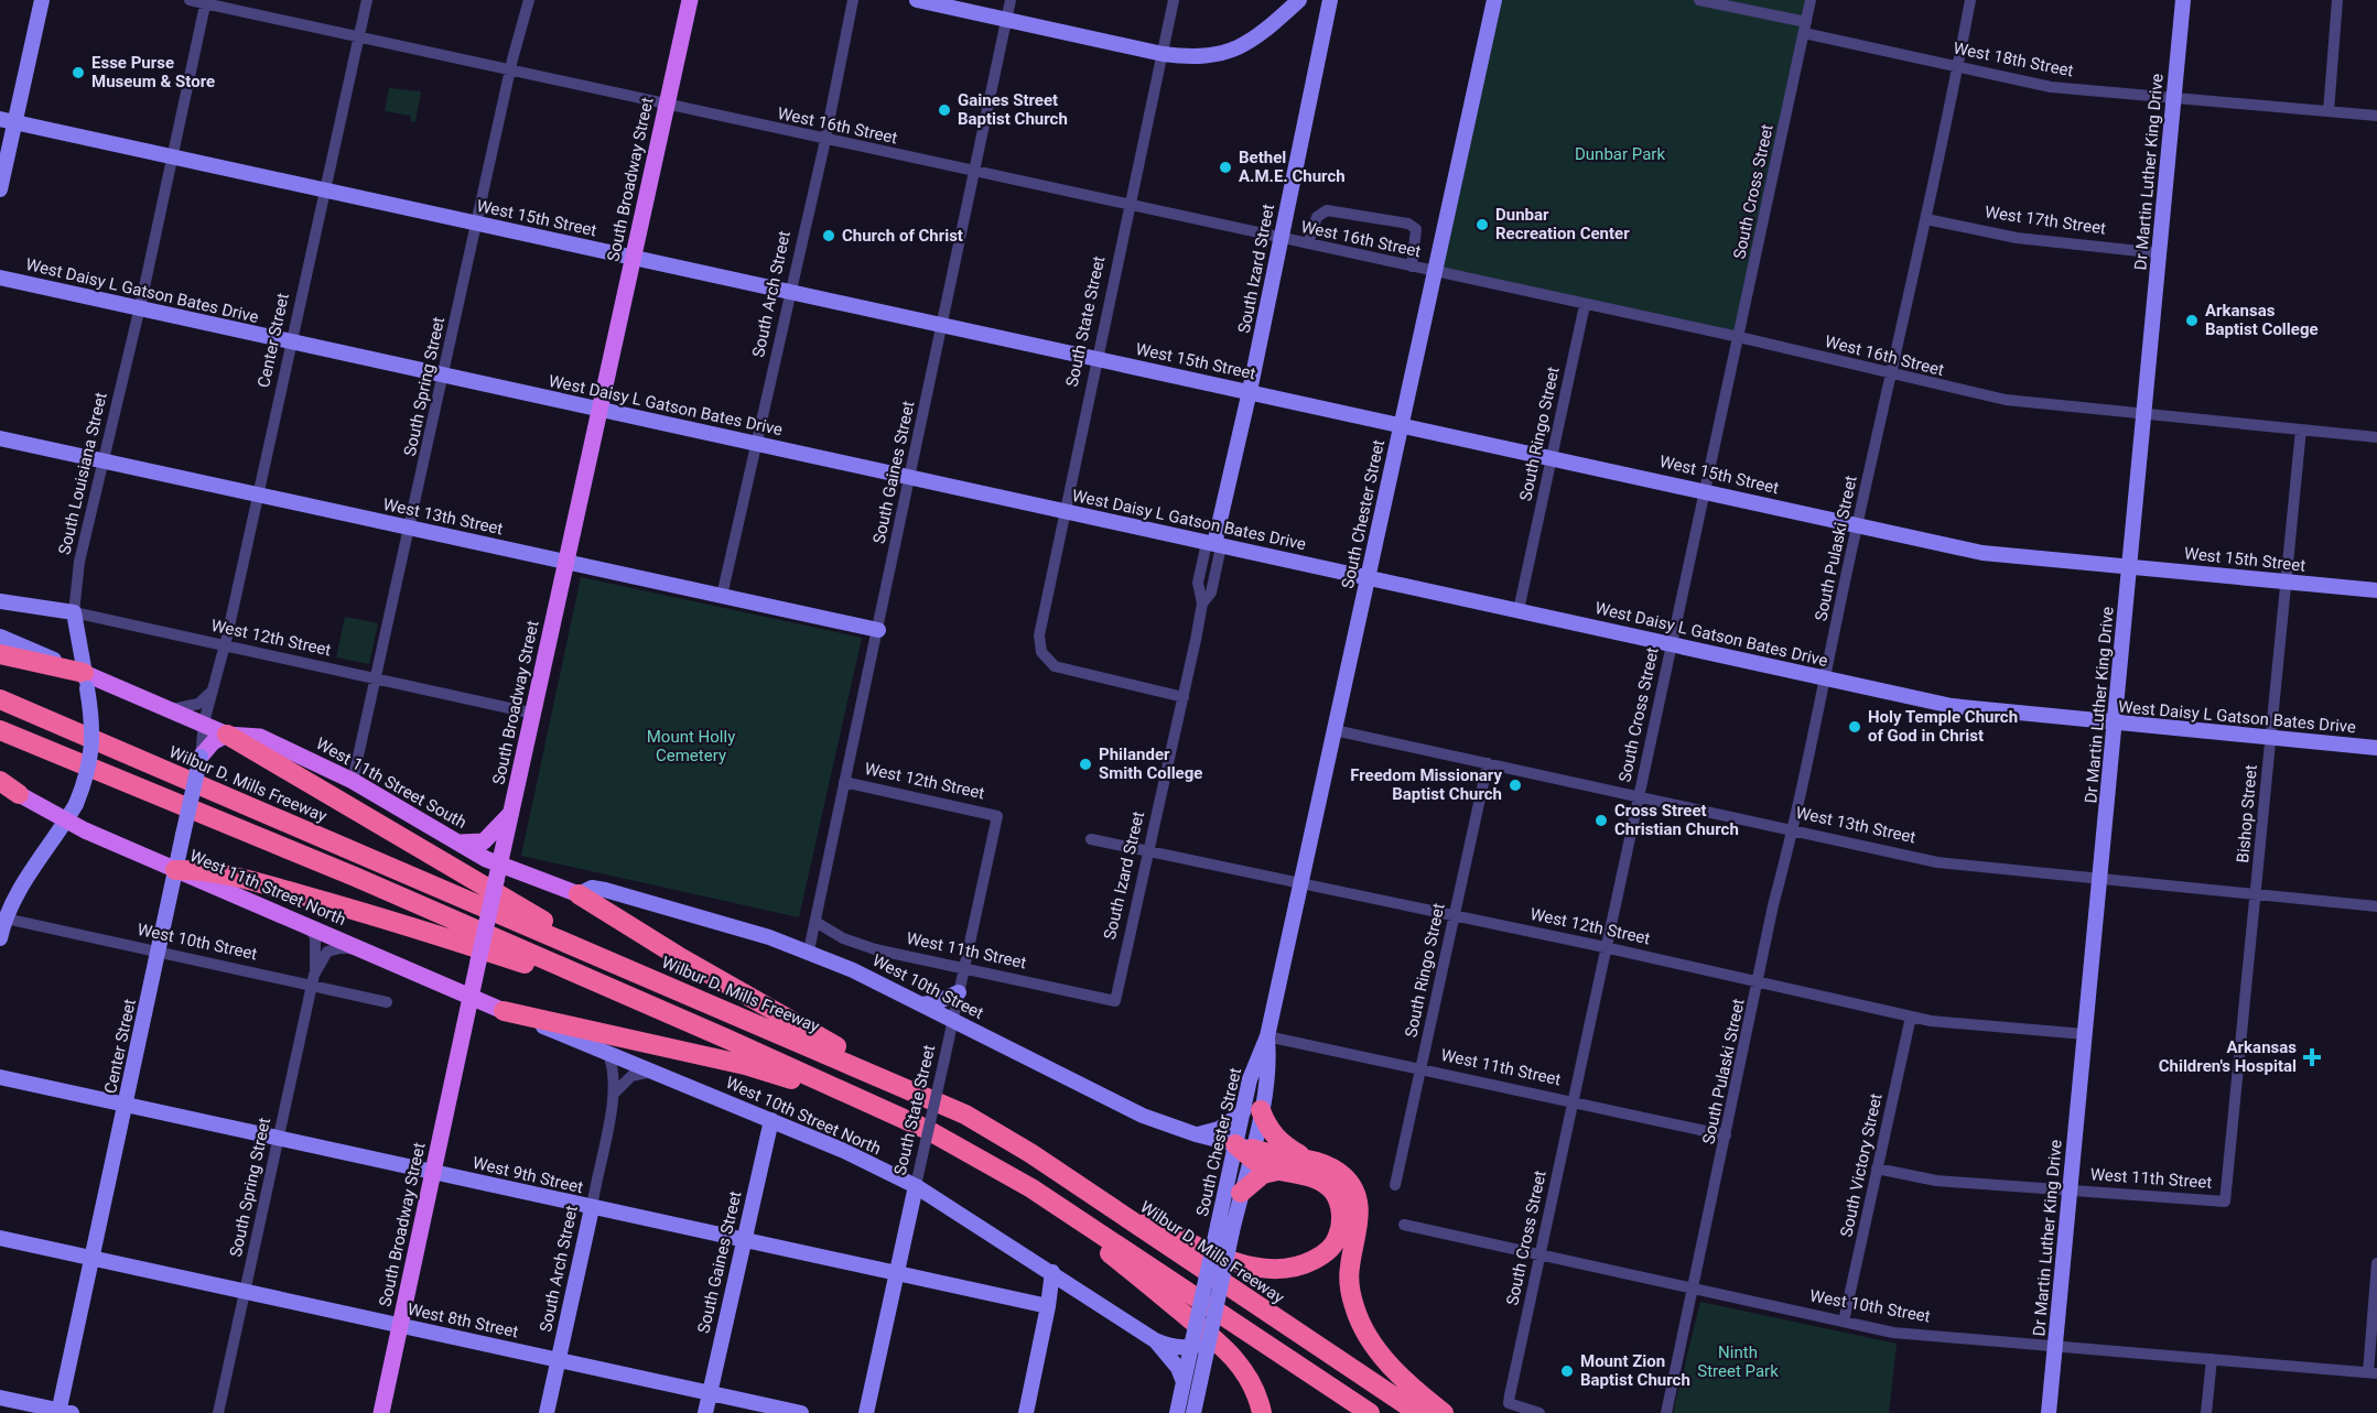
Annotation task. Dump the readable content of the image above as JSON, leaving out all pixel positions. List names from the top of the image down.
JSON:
{
  "streets": {
    "highway": ["Wilbur D. Mills Freeway"],
    "main road": ["South Broadway Street", "West 11th Street South", "West 11th Street North"],
    "street": [
      "West 18th Street",
      "West 16th Street",
      "Dr Martin Luther King Drive",
      "South Cross Street",
      "West 15th Street",
      "West 17th Street",
      "South Izard Street",
      "West Daisy L Gatson Bates Drive",
      "South Arch Street",
      "South State Street",
      "Center Street",
      "South Spring Street",
      "South Ringo Street",
      "South Gaines Street",
      "South Louisiana Street",
      "South Chester Street",
      "West 13th Street",
      "South Pulaski Street",
      "West 12th Street",
      "Bishop Street",
      "West 10th Street",
      "West 11th Street",
      "West 10th Street North",
      "South Victory Street",
      "West 9th Street",
      "West 8th Street"
    ]
  },
  "crossings": [
    ["West 18th Street", "Dr Martin Luther King Drive"],
    ["West 18th Street", "South Cross Street"],
    ["West 18th Street", "South Pulaski Street"],
    ["West 16th Street", "Dr Martin Luther King Drive"],
    ["West 16th Street", "South Broadway Street"],
    ["West 16th Street", "South Cross Street"],
    ["West 16th Street", "South Izard Street"],
    ["West 16th Street", "South Arch Street"],
    ["West 16th Street", "South State Street"],
    ["West 16th Street", "Center Street"],
    ["West 16th Street", "South Spring Street"],
    ["West 16th Street", "South Ringo Street"],
    ["West 16th Street", "South Gaines Street"],
    ["West 16th Street", "South Louisiana Street"],
    ["West 16th Street", "South Chester Street"],
    ["West 16th Street", "South Pulaski Street"],
    ["West 16th Street", "Bishop Street"],
    ["Dr Martin Luther King Drive", "West 15th Street"],
    ["Dr Martin Luther King Drive", "West 17th Street"],
    ["Dr Martin Luther King Drive", "West Daisy L Gatson Bates Drive"],
    ["Dr Martin Luther King Drive", "West 13th Street"],
    ["Dr Martin Luther King Drive", "West 12th Street"],
    ["Dr Martin Luther King Drive", "West 10th Street"],
    ["Dr Martin Luther King Drive", "West 11th Street"],
    ["South Broadway Street", "West 15th Street"],
    ["South Broadway Street", "West Daisy L Gatson Bates Drive"],
    ["South Broadway Street", "West 13th Street"],
    ["South Broadway Street", "West 12th Street"],
    ["South Broadway Street", "West 11th Street South"],
    ["South Broadway Street", "West 11th Street North"],
    ["South Broadway Street", "West 9th Street"],
    ["South Broadway Street", "West 8th Street"],
    ["South Cross Street", "West 15th Street"],
    ["South Cross Street", "West Daisy L Gatson Bates Drive"],
    ["South Cross Street", "West 13th Street"],
    ["South Cross Street", "West 12th Street"],
    ["South Cross Street", "West 10th Street"],
    ["South Cross Street", "West 11th Street"],
    ["West 15th Street", "South Izard Street"],
    ["West 15th Street", "South Arch Street"],
    ["West 15th Street", "South State Street"],
    ["West 15th Street", "Center Street"],
    ["West 15th Street", "South Spring Street"],
    ["West 15th Street", "South Ringo Street"],
    ["West 15th Street", "South Gaines Street"],
    ["West 15th Street", "South Louisiana Street"],
    ["West 15th Street", "South Chester Street"],
    ["West 15th Street", "South Pulaski Street"],
    ["West 15th Street", "Bishop Street"],
    ["West 17th Street", "South Pulaski Street"],
    ["South Izard Street", "West Daisy L Gatson Bates Drive"],
    ["South Izard Street", "South State Street"],
    ["South Izard Street", "West 12th Street"],
    ["South Izard Street", "West 11th Street"],
    ["West Daisy L Gatson Bates Drive", "South Arch Street"],
    ["West Daisy L Gatson Bates Drive", "South State Street"],
    ["West Daisy L Gatson Bates Drive", "Center Street"],
    ["West Daisy L Gatson Bates Drive", "South Spring Street"],
    ["West Daisy L Gatson Bates Drive", "South Ringo Street"],
    ["West Daisy L Gatson Bates Drive", "South Gaines Street"],
    ["West Daisy L Gatson Bates Drive", "South Louisiana Street"],
    ["West Daisy L Gatson Bates Drive", "South Chester Street"],
    ["West Daisy L Gatson Bates Drive", "South Pulaski Street"],
    ["West Daisy L Gatson Bates Drive", "Bishop Street"],
    ["South Arch Street", "West 13th Street"],
    ["South Arch Street", "West 10th Street North"],
    ["South Arch Street", "West 9th Street"],
    ["South Arch Street", "West 8th Street"],
    ["South State Street", "West 12th Street"],
    ["South State Street", "West 10th Street"],
    ["South State Street", "West 11th Street"],
    ["South State Street", "West 10th Street North"],
    ["South State Street", "West 9th Street"],
    ["Center Street", "West 13th Street"],
    ["Center Street", "West 12th Street"],
    ["Center Street", "West 11th Street South"],
    ["Center Street", "West 11th Street North"],
    ["Center Street", "West 10th Street"],
    ["Center Street", "West 9th Street"],
    ["Center Street", "West 8th Street"],
    ["South Spring Street", "West 13th Street"],
    ["South Spring Street", "West 12th Street"],
    ["South Spring Street", "West 11th Street South"],
    ["South Spring Street", "West 11th Street North"],
    ["South Spring Street", "West 10th Street"],
    ["South Spring Street", "West 9th Street"],
    ["South Spring Street", "West 8th Street"],
    ["South Ringo Street", "West 13th Street"],
    ["South Ringo Street", "West 12th Street"],
    ["South Ringo Street", "West 11th Street"],
    ["South Gaines Street", "West 13th Street"],
    ["South Gaines Street", "West 12th Street"],
    ["South Gaines Street", "West 10th Street"],
    ["South Gaines Street", "West 11th Street"],
    ["South Gaines Street", "West 10th Street North"],
    ["South Gaines Street", "West 9th Street"],
    ["South Gaines Street", "West 8th Street"],
    ["South Louisiana Street", "West 13th Street"],
    ["South Louisiana Street", "West 12th Street"],
    ["South Louisiana Street", "West 11th Street South"],
    ["South Louisiana Street", "West 11th Street North"],
    ["South Louisiana Street", "West 10th Street"],
    ["South Chester Street", "West 13th Street"],
    ["South Chester Street", "West 12th Street"],
    ["South Chester Street", "West 10th Street"],
    ["South Chester Street", "West 11th Street"],
    ["West 13th Street", "South Pulaski Street"],
    ["West 13th Street", "Bishop Street"],
    ["South Pulaski Street", "West 12th Street"],
    ["South Pulaski Street", "West 10th Street"],
    ["South Pulaski Street", "West 11th Street"],
    ["West 12th Street", "South Victory Street"],
    ["West 11th Street South", "West 10th Street"],
    ["Bishop Street", "West 11th Street"],
    ["West 11th Street North", "West 10th Street North"],
    ["West 10th Street", "South Victory Street"],
    ["West 11th Street", "South Victory Street"]
  ],
  "parks": ["Dunbar Park", "Mount Holly Cemetery", "Ninth Street Park"],
  "places": {
    "other": [
      "Esse Purse Museum & Store",
      "Gaines Street Baptist Church",
      "Bethel A.M.E. Church",
      "Dunbar Recreation Center",
      "Church of Christ",
      "Arkansas Baptist College",
      "Holy Temple Church of God in Christ",
      "Philander Smith College",
      "Freedom Missionary Baptist Church",
      "Cross Street Christian Church",
      "Mount Zion Baptist Church"
    ],
    "health": ["Arkansas Children's Hospital"]
  }
}
